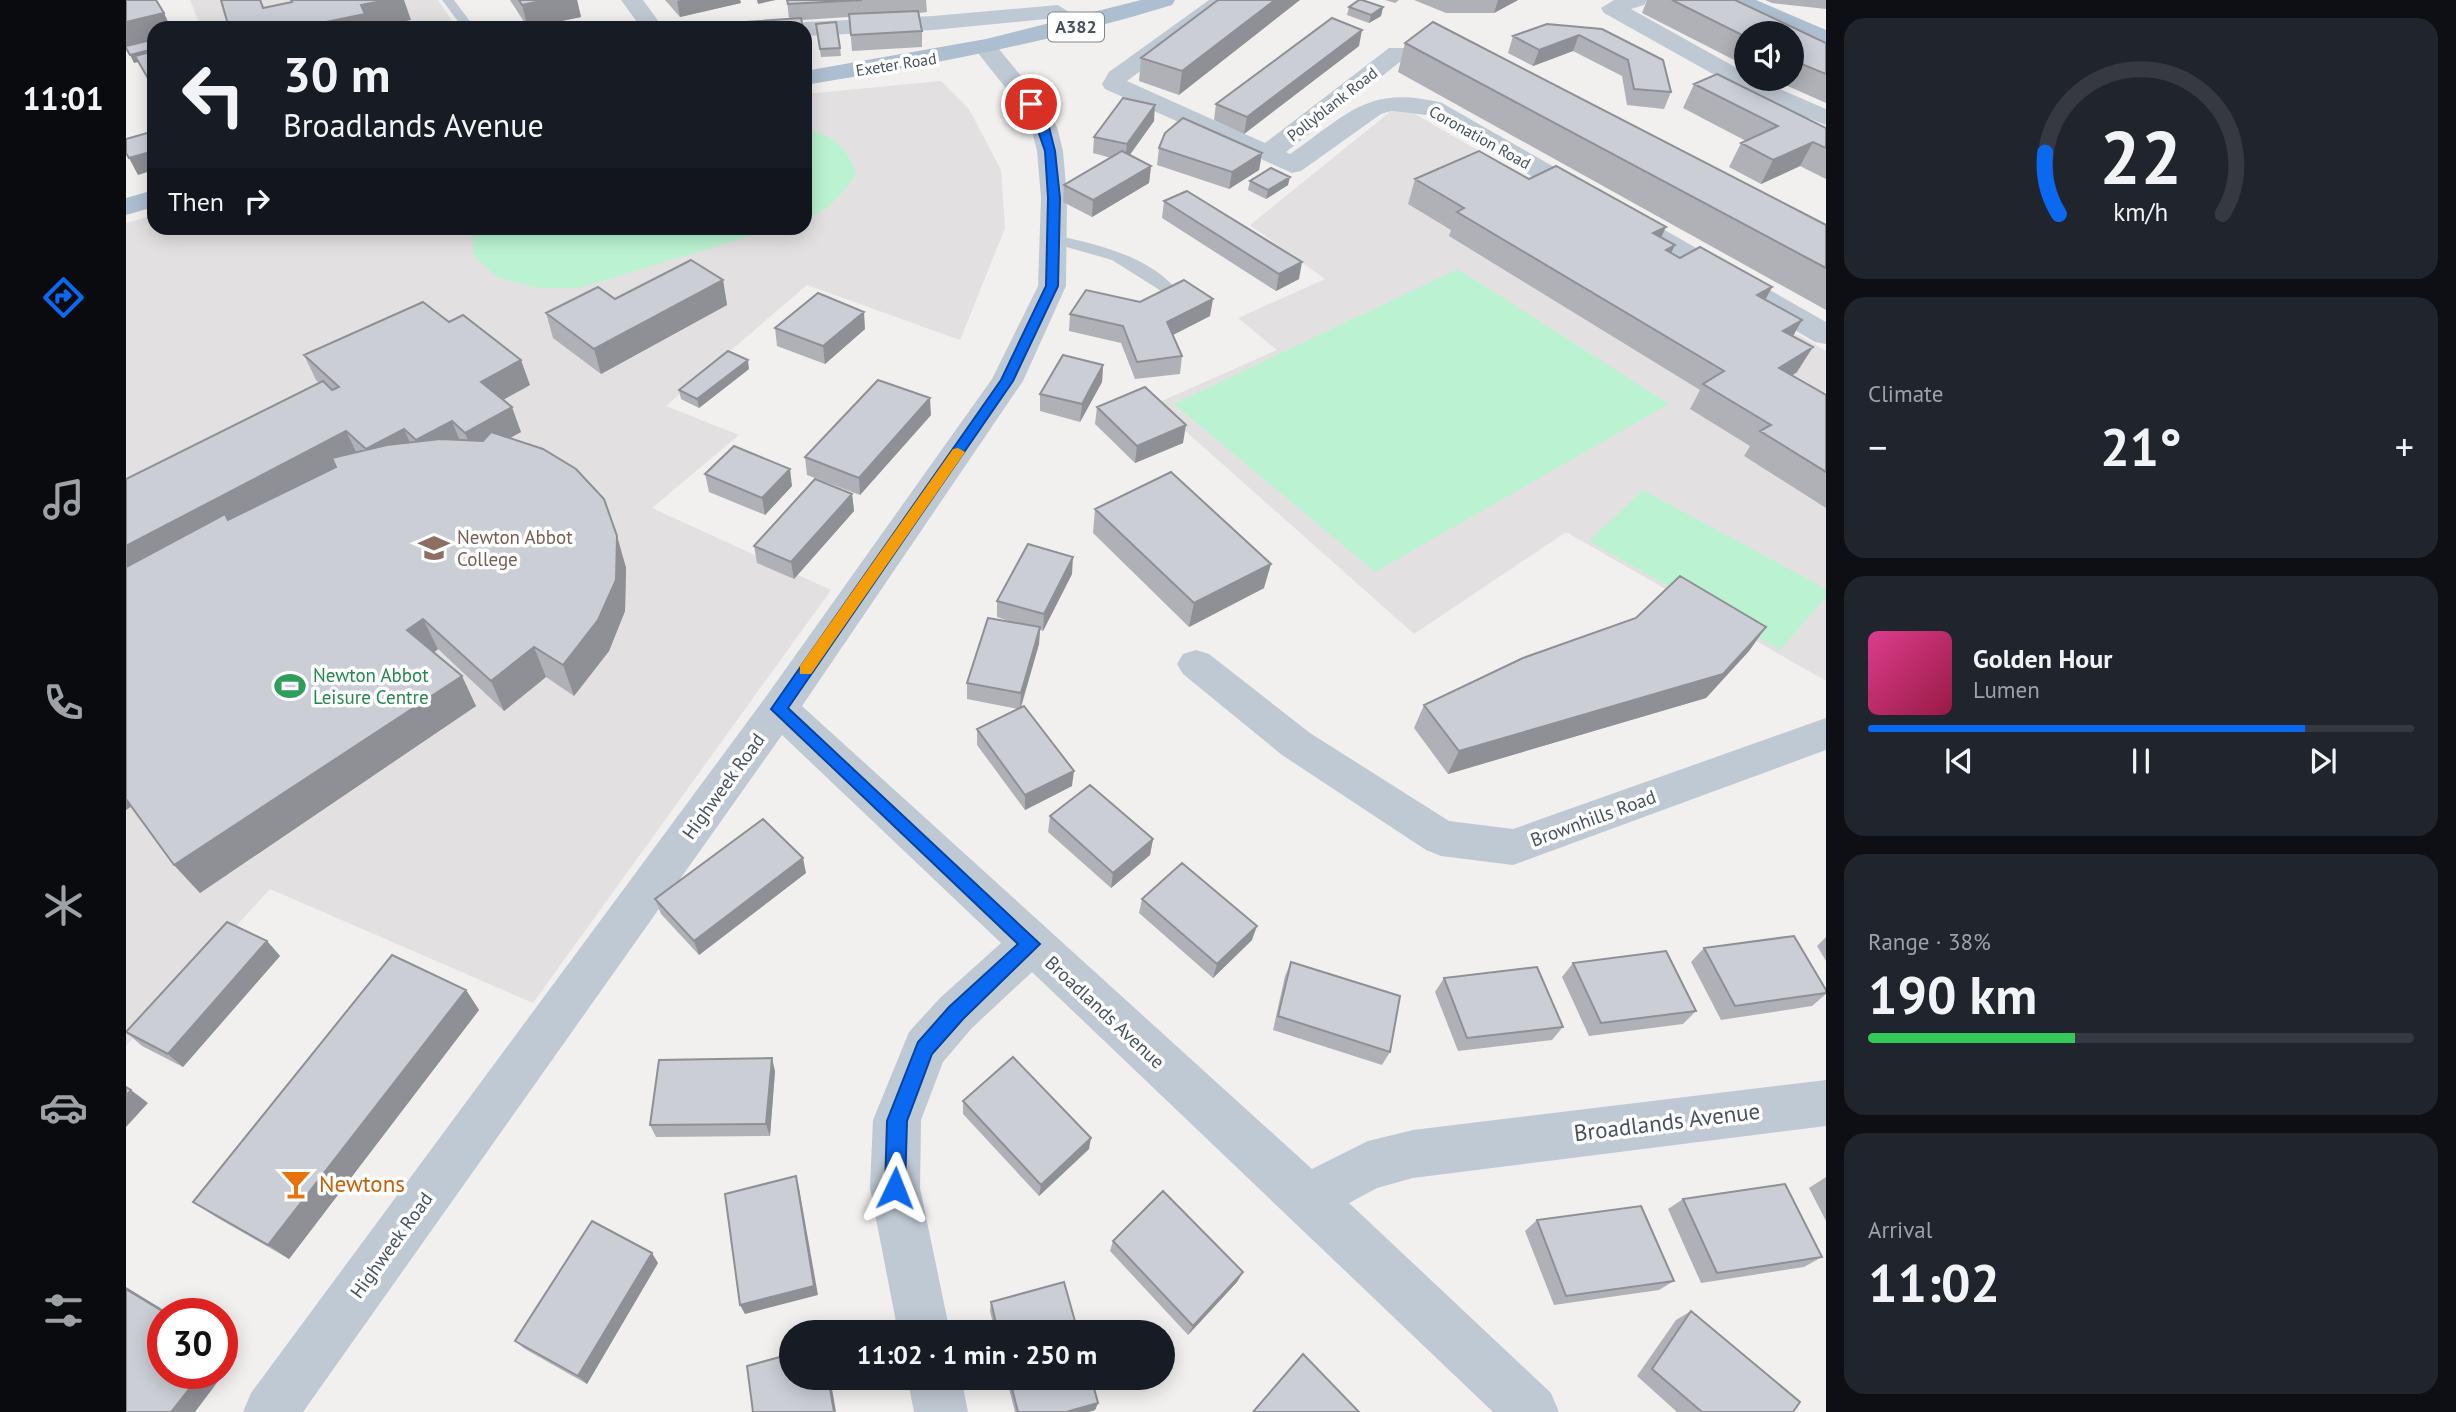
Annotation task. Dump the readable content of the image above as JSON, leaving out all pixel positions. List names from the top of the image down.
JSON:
{
  "streets": {
    "main road": ["A382", "Exeter Road"],
    "street": [
      "Pollyblank Road",
      "Coronation Road",
      "Highweek Road",
      "Brownhills Road",
      "Broadlands Avenue"
    ]
  },
  "crossings": [
    ["A382", "Exeter Road"],
    ["A382", "Highweek Road"],
    ["Exeter Road", "Highweek Road"],
    ["Pollyblank Road", "Coronation Road"],
    ["Highweek Road", "Broadlands Avenue"]
  ],
  "places": {
    "school or university": ["Newton Abbot College"],
    "sports": ["Newton Abbot Leisure Centre"],
    "bar": ["Newtons"]
  },
  "page": {
    "tabs": "11:01",
    "turn": ["30 m", "Broadlands Avenue"],
    "then": "Then",
    "tile": [
      "Climate",
      ["Range · 38%", "190 km"],
      ["Arrival", "11:02"]
    ],
    "heat": ["−", "21°", "+"],
    "song": ["Golden Hour", "Lumen"],
    "limit": "30",
    "trip": "11:02 · 1 min · 250 m",
    "gauge": ["22", "km/h"]
  }
}
